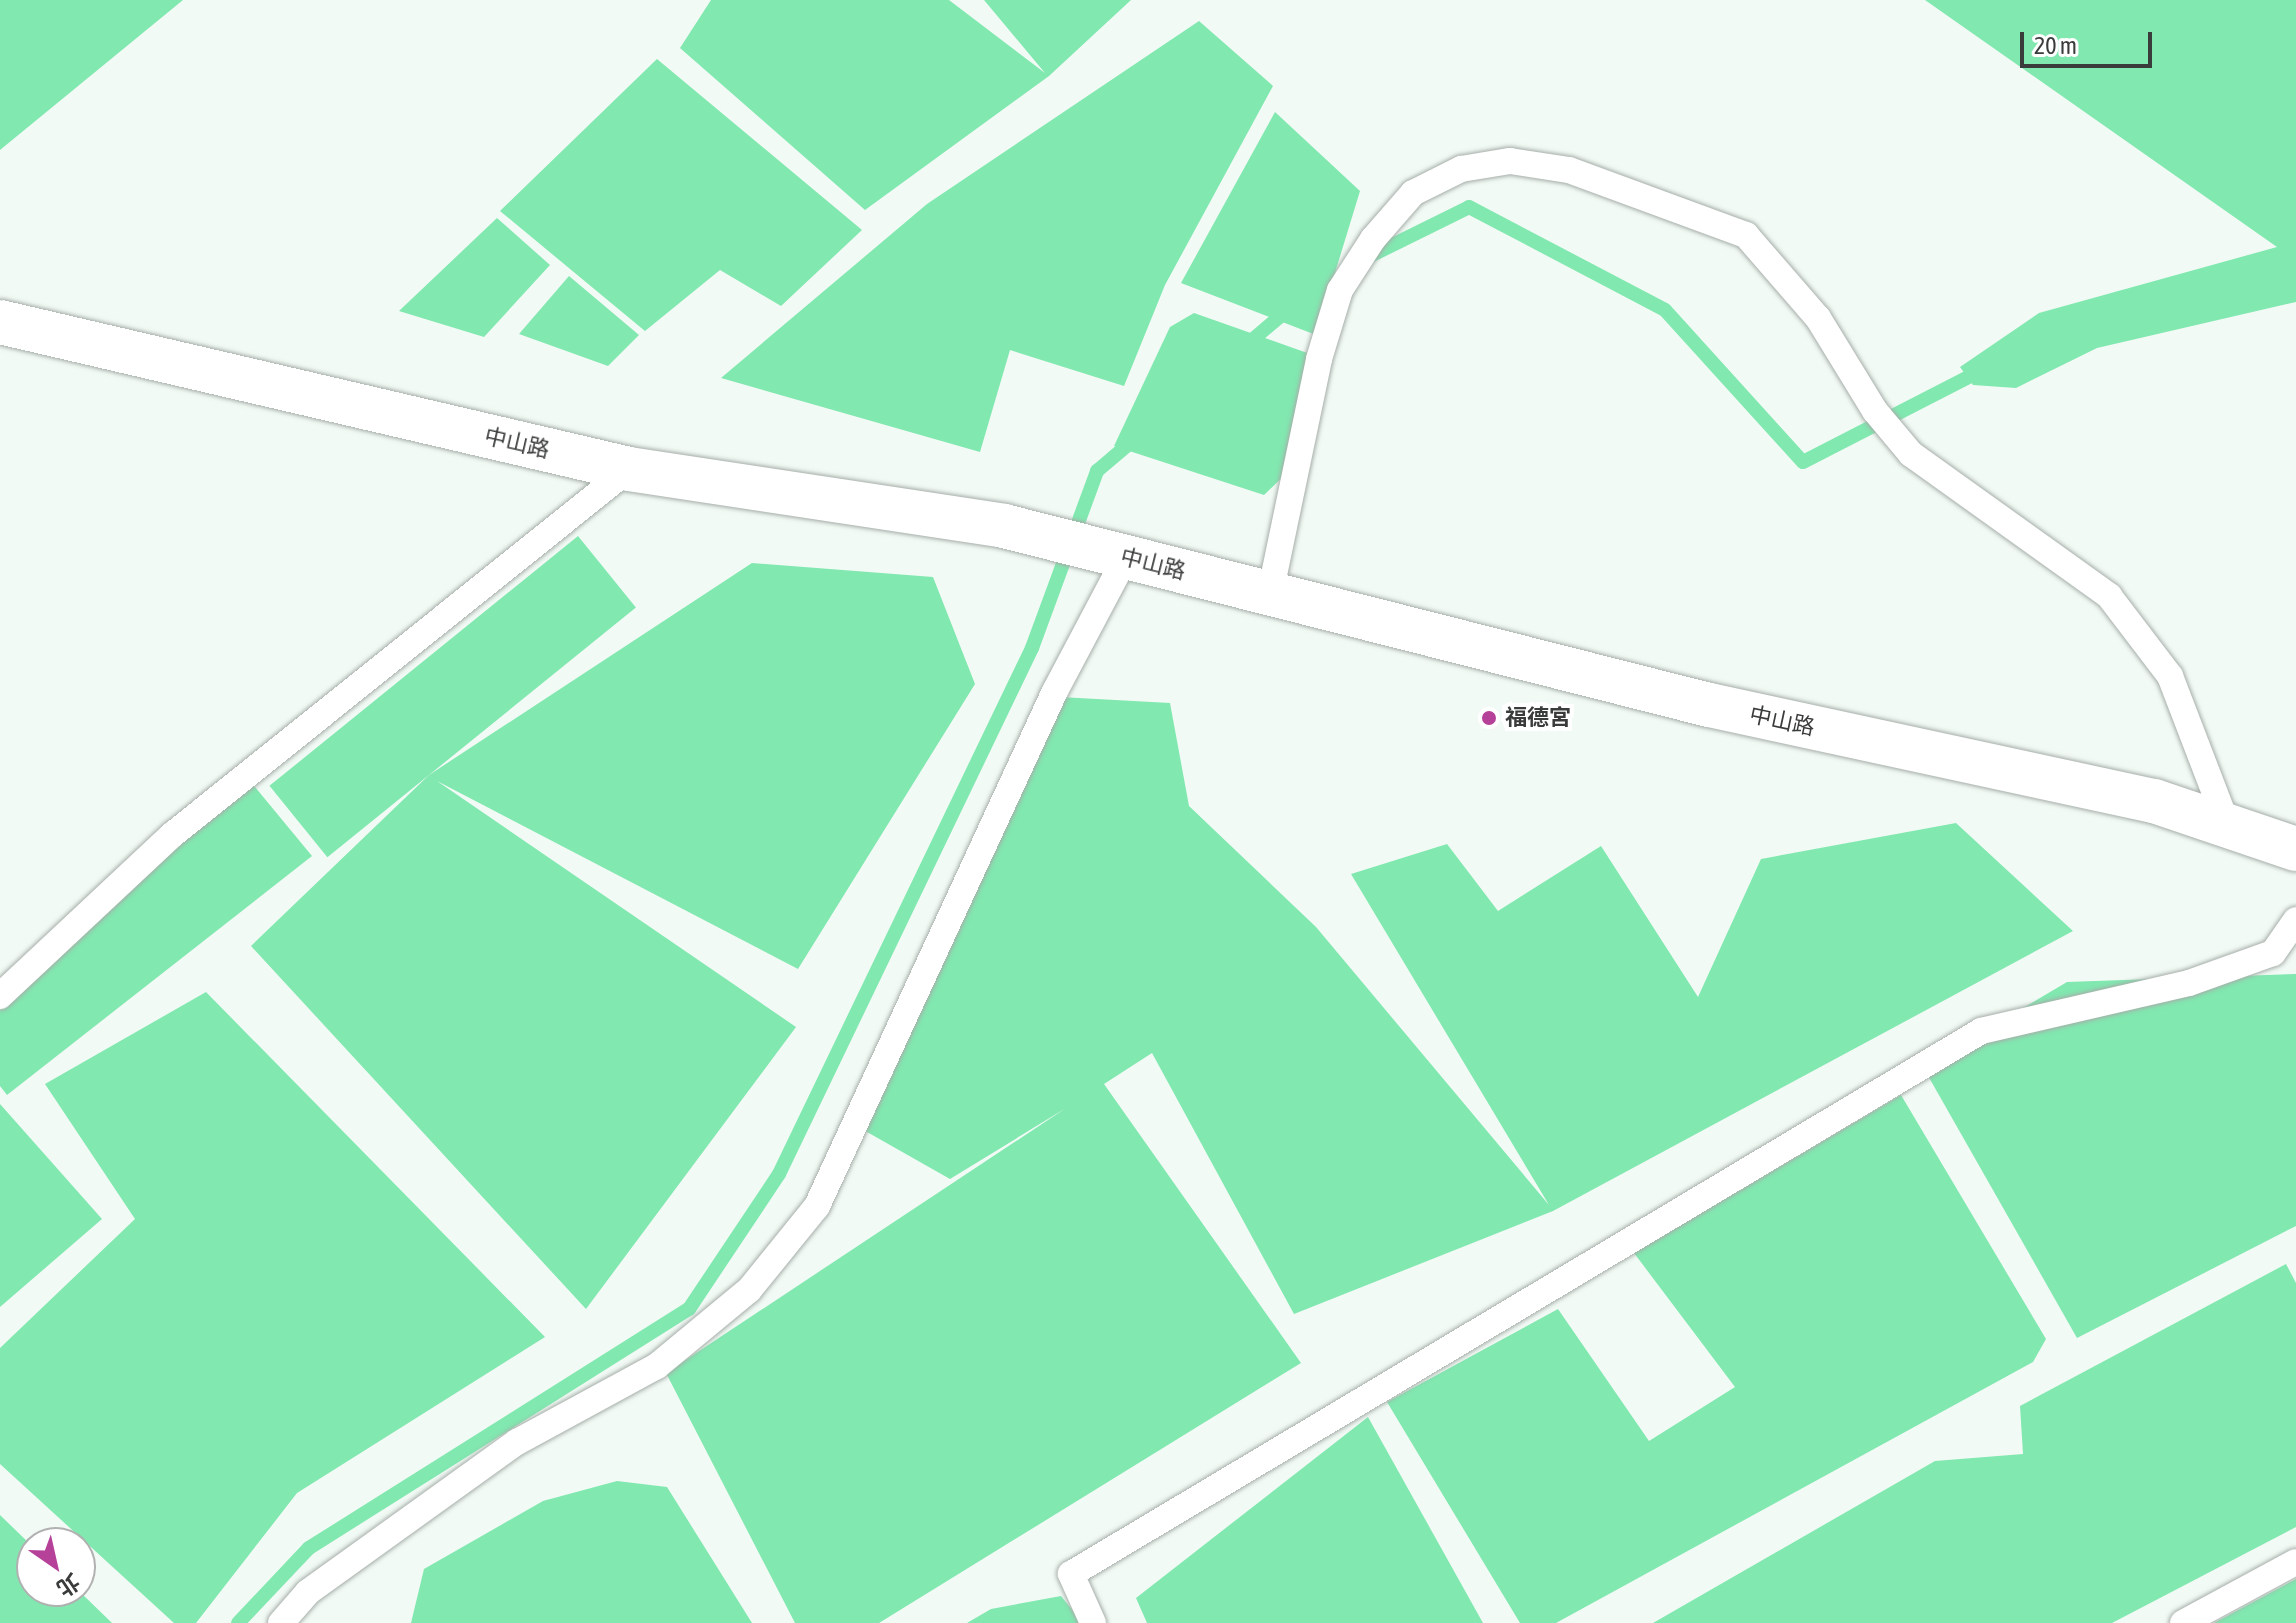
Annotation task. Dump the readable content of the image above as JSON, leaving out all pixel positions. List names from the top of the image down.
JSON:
{
  "streets": {
    "street": ["中山路"]
  },
  "places": ["福德宮"],
  "scale_bar": "20 m",
  "north": "bottom right"
}
